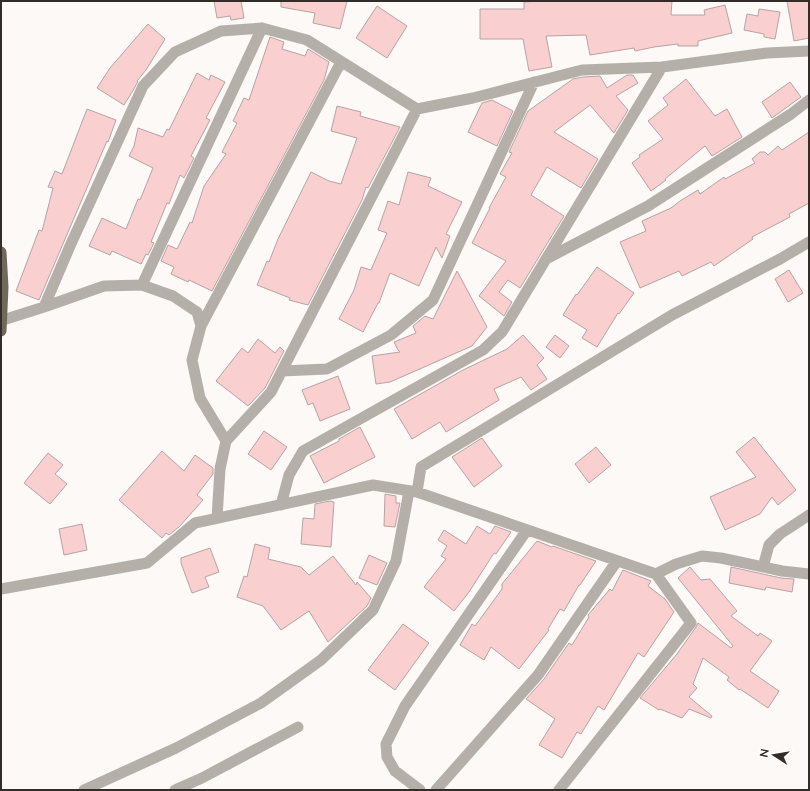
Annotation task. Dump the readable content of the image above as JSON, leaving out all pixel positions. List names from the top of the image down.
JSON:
{
  "north": "left"
}
